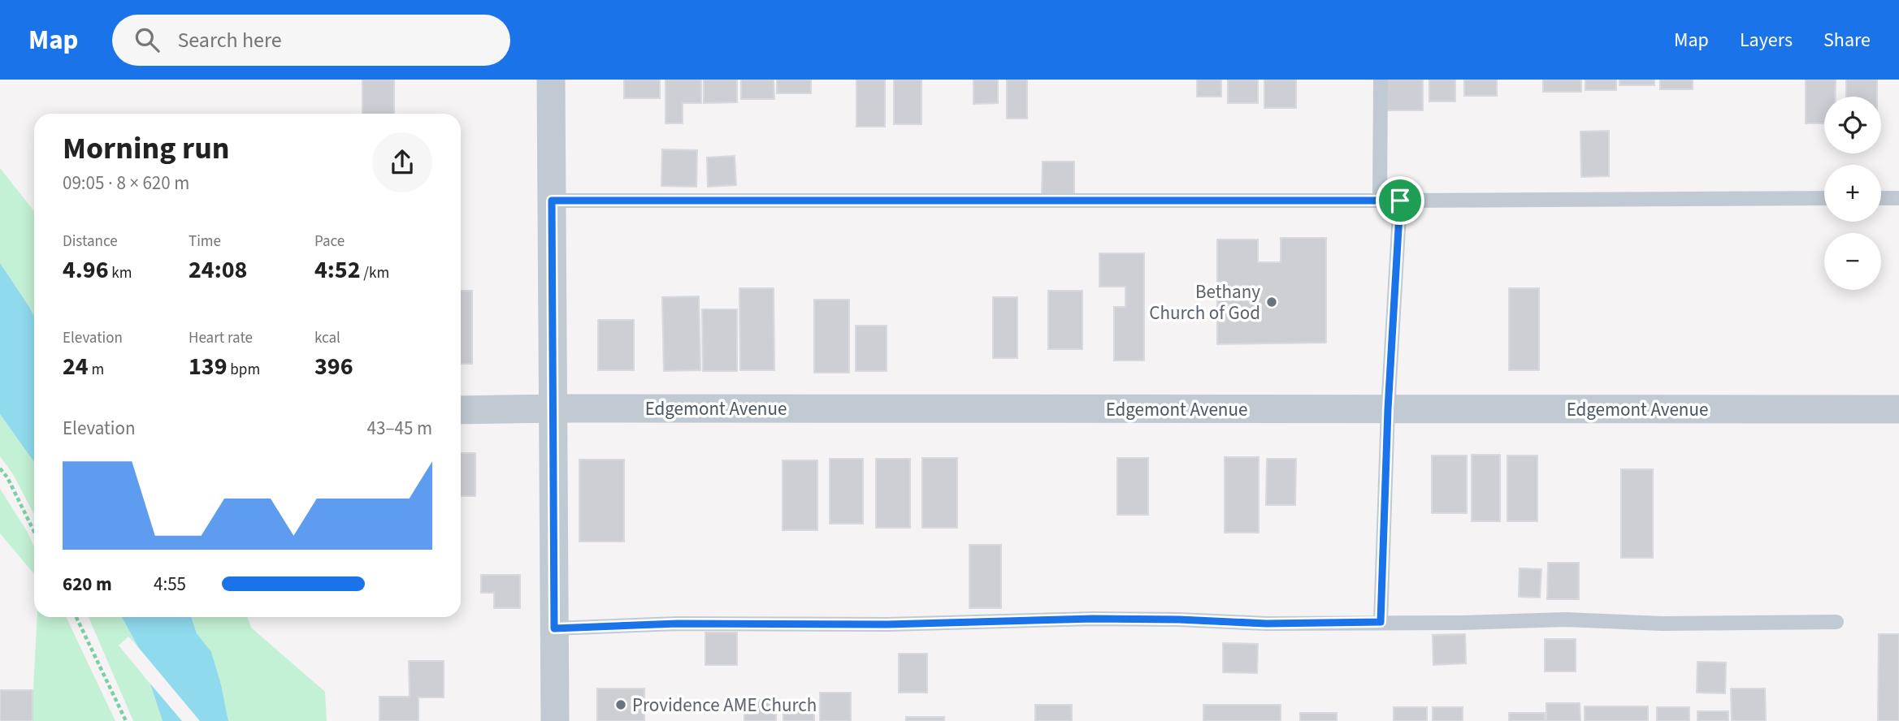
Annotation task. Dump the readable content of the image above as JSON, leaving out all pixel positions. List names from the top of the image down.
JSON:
{
  "streets": {
    "street": ["Edgemont Avenue"]
  },
  "places": ["Bethany Church of God", "Providence AME Church"],
  "page": {
    "header": "Map",
    "search": "Search here",
    "nav": ["Map", "Layers", "Share"],
    "map_buttons": ["+", "−"],
    "heading": ["Morning run", "09:05 · 8 × 620 m"],
    "stats": [
      ["Distance", "4.96 km"],
      ["Time", "24:08"],
      ["Pace", "4:52 /km"],
      ["Elevation", "24 m"],
      ["Heart rate", "139 bpm"],
      ["kcal", "396"]
    ],
    "chart": ["Elevation", "43–45 m"],
    "list": [
      {
        "name": "620 m",
        "note": "4:55"
      }
    ]
  }
}
